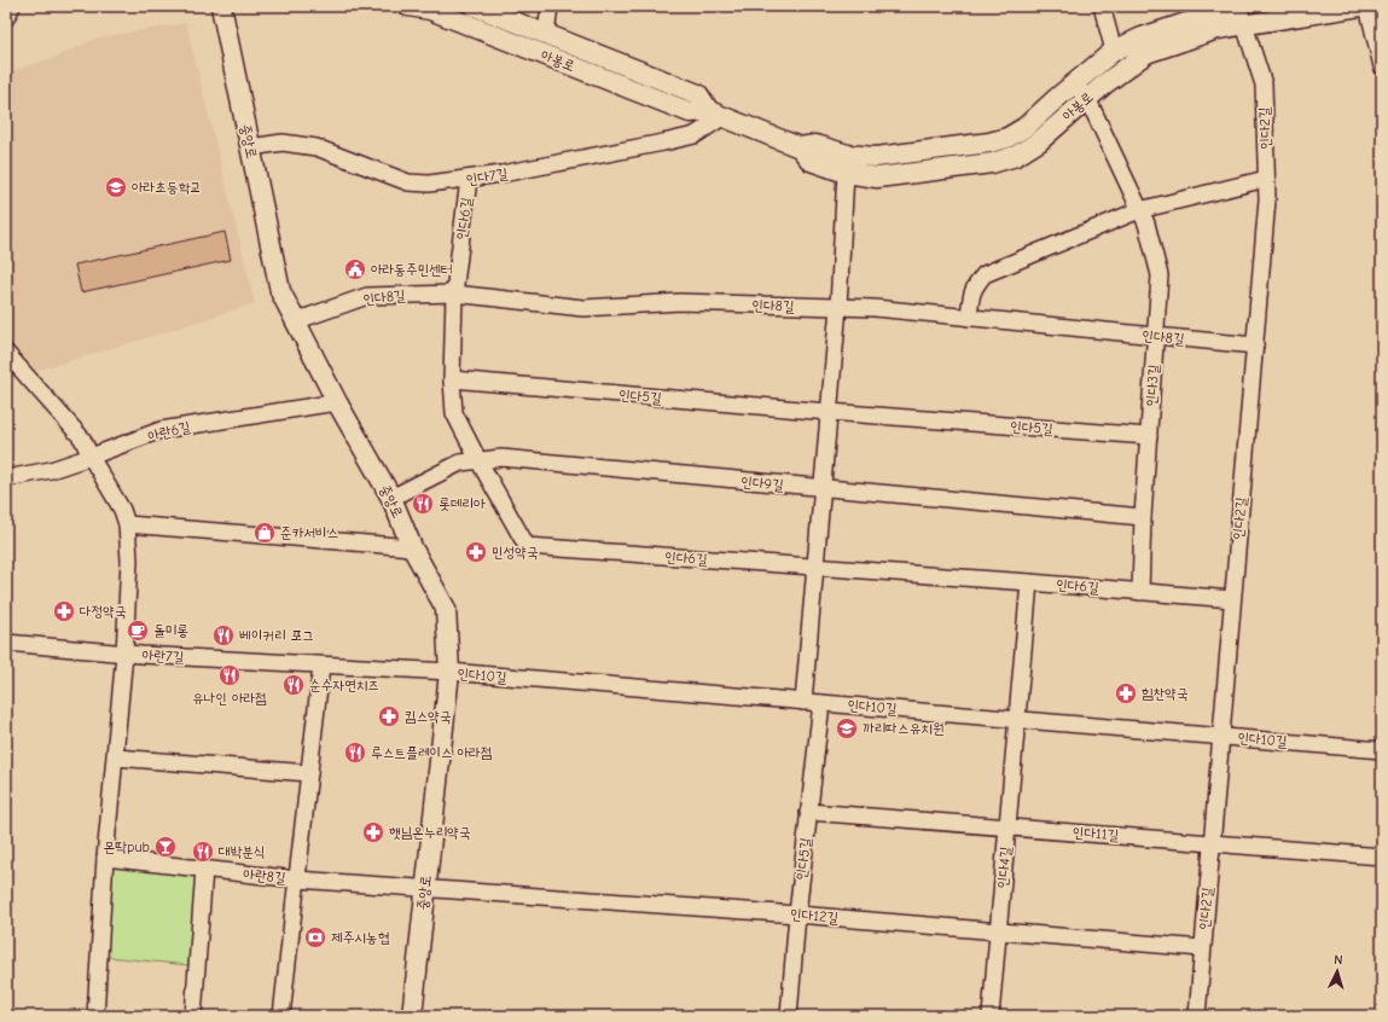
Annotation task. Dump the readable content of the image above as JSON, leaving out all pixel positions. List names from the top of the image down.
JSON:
{
  "streets": {
    "main road": ["아봉로", "중앙로"],
    "street": [
      "인다2길",
      "인다7길",
      "인다6길",
      "인다8길",
      "인다3길",
      "인다5길",
      "아란6길",
      "인다9길",
      "아란7길",
      "인다10길",
      "인다11길",
      "인다4길",
      "아란8길",
      "인다12길"
    ]
  },
  "crossings": [
    ["아봉로", "인다2길"],
    ["아봉로", "인다7길"],
    ["아봉로", "인다3길"],
    ["인다2길", "인다6길"],
    ["인다2길", "인다8길"],
    ["인다2길", "인다10길"],
    ["인다2길", "인다11길"],
    ["인다2길", "인다12길"],
    ["중앙로", "인다7길"],
    ["중앙로", "인다8길"],
    ["중앙로", "아란6길"],
    ["중앙로", "인다9길"],
    ["중앙로", "아란7길"],
    ["중앙로", "인다10길"],
    ["중앙로", "아란8길"],
    ["중앙로", "인다12길"],
    ["인다7길", "인다6길"],
    ["인다6길", "인다8길"],
    ["인다6길", "인다3길"],
    ["인다6길", "인다5길"],
    ["인다6길", "인다9길"],
    ["인다6길", "인다4길"],
    ["인다8길", "인다3길"],
    ["인다3길", "인다5길"],
    ["인다3길", "인다9길"],
    ["인다5길", "인다10길"],
    ["인다5길", "인다11길"],
    ["인다5길", "인다12길"],
    ["아란7길", "인다10길"],
    ["인다10길", "인다4길"],
    ["인다11길", "인다4길"],
    ["인다4길", "인다12길"],
    ["아란8길", "인다12길"]
  ],
  "places": {
    "school or university": ["아라초등학교", "까리따스유치원"],
    "public building": ["아라동주민센터"],
    "restaurant": [
      "롯데리아",
      "베이커리 포그",
      "유나인 아라점",
      "순수자연치즈",
      "루스트플레이스 아라점",
      "대박분식"
    ],
    "shop": ["준카서비스"],
    "pharmacy": [
      "민성약국",
      "다정약국",
      "힘찬약국",
      "킴스약국",
      "햇님온누리약국"
    ],
    "cafe": ["돌미롱"],
    "bar": ["몬딱pub"],
    "bank": ["제주시농협"]
  },
  "north": "top"
}
